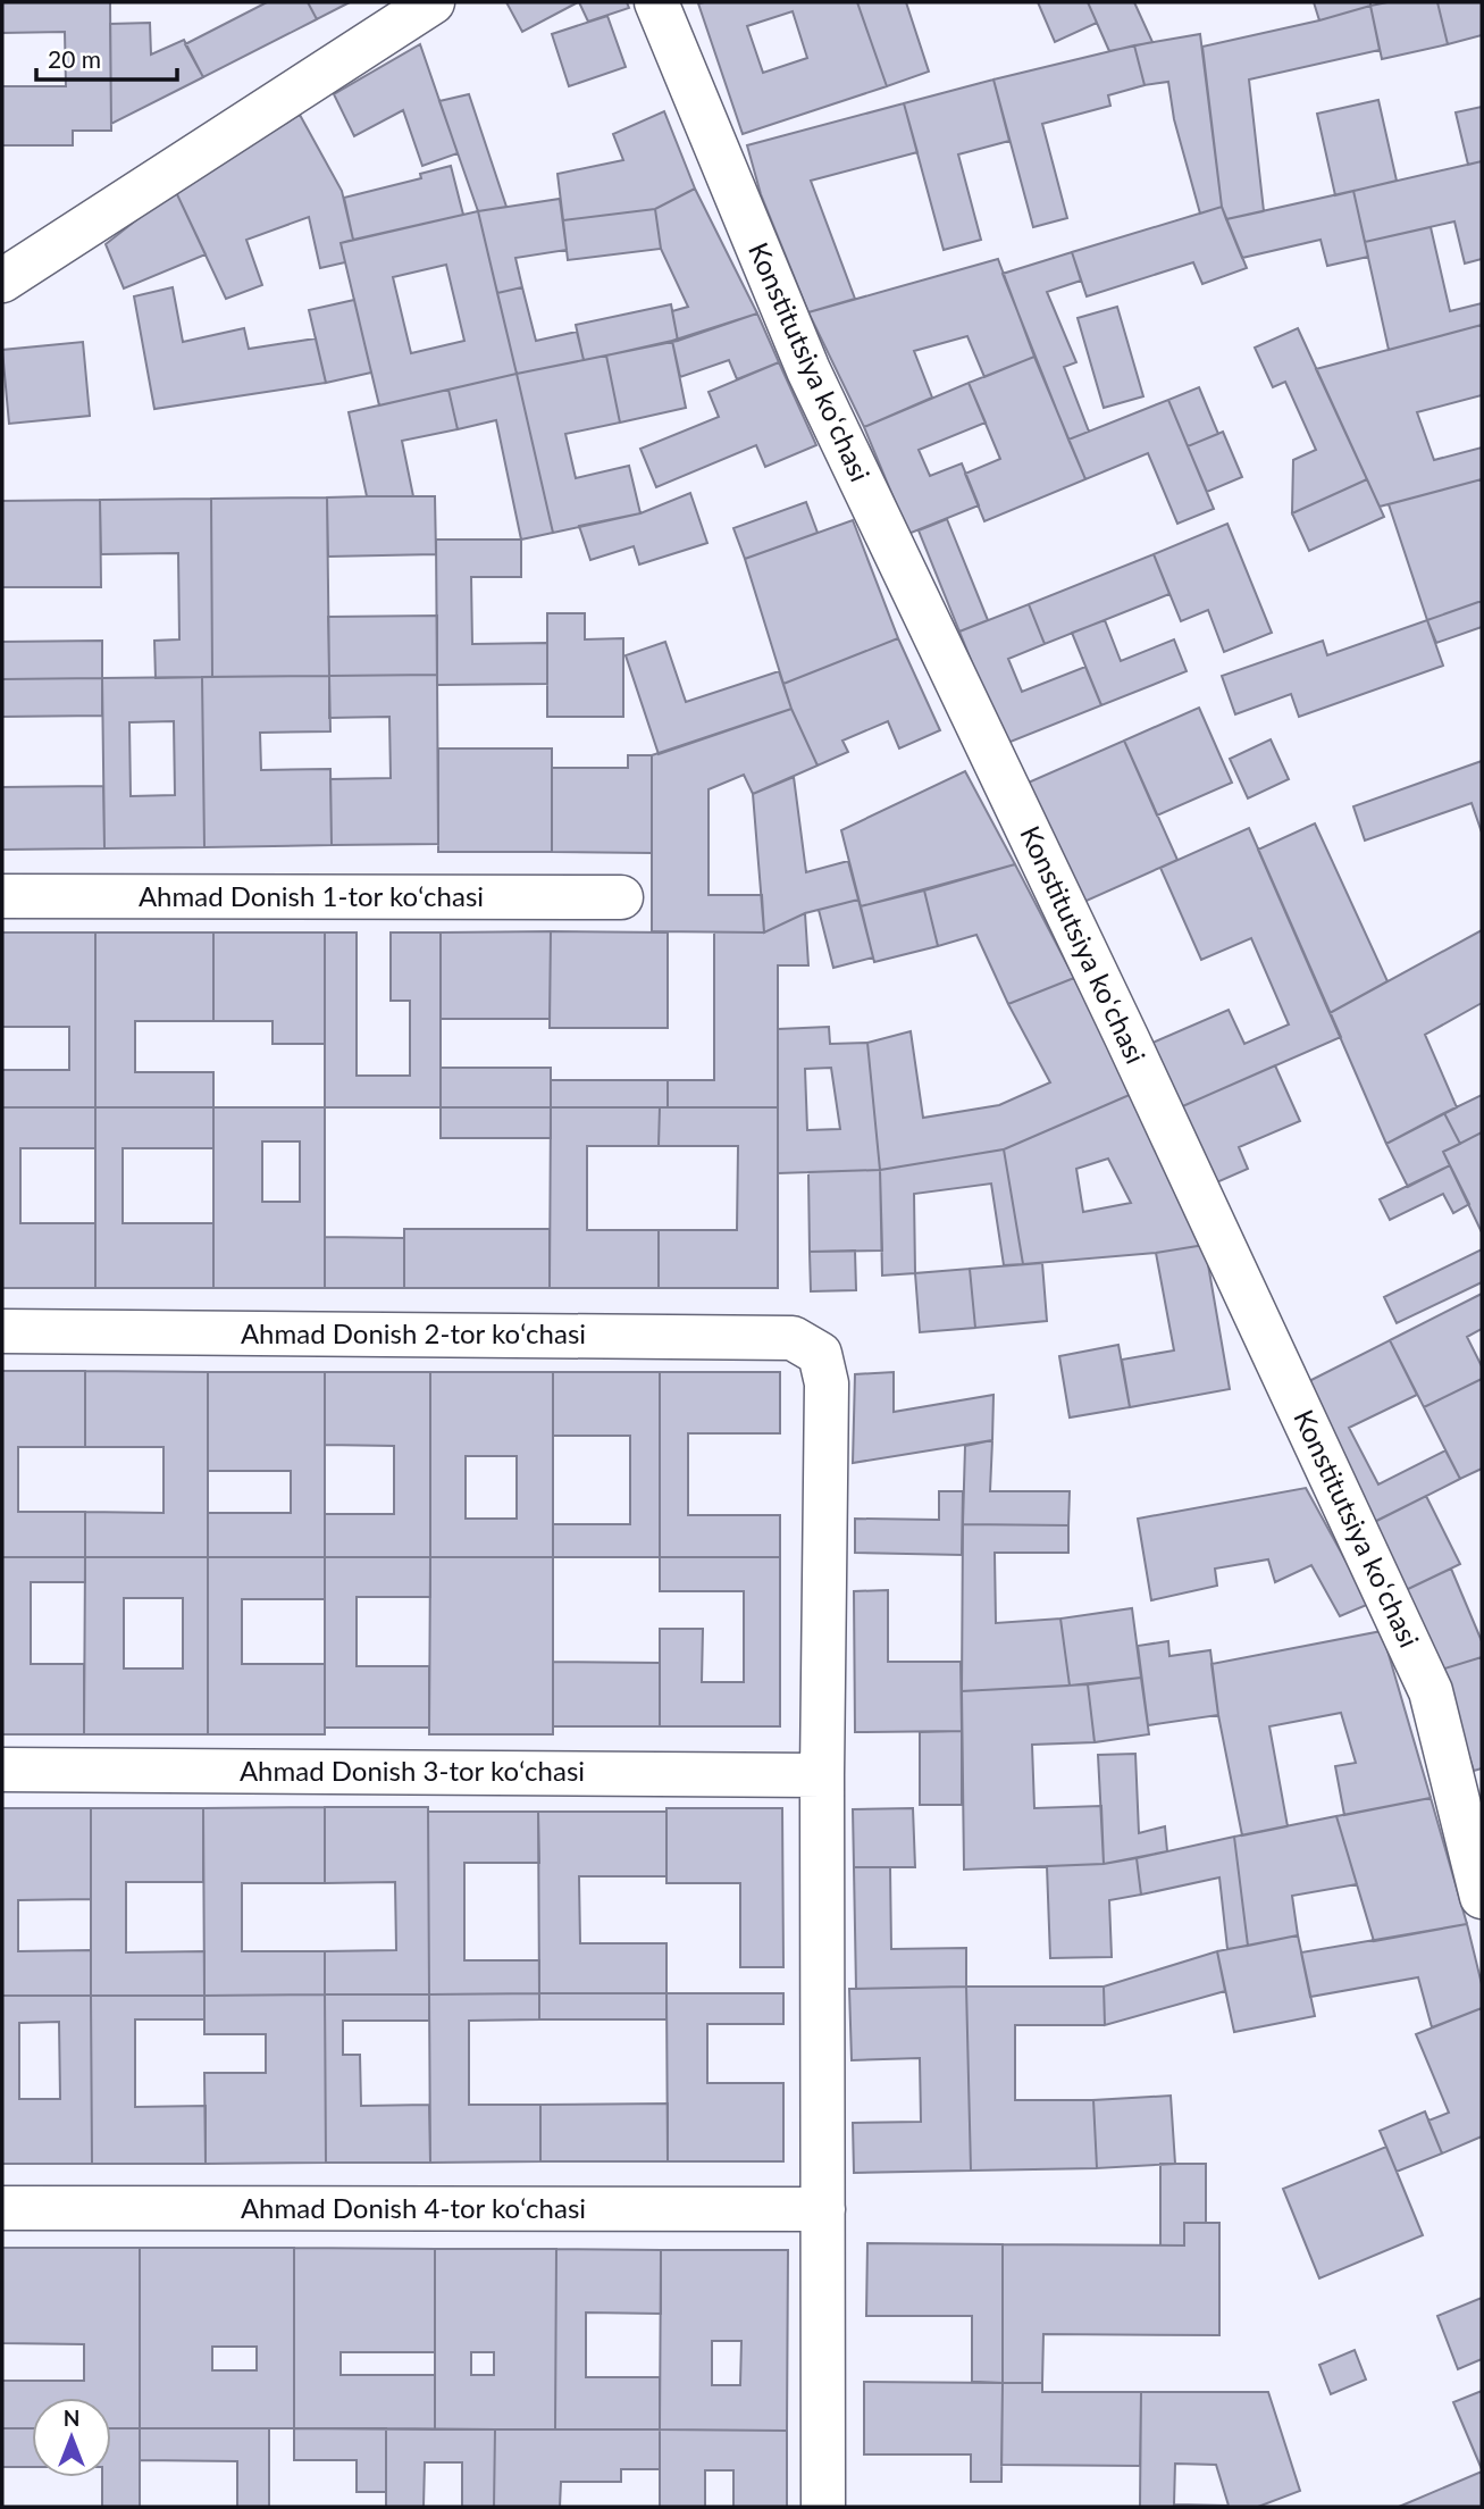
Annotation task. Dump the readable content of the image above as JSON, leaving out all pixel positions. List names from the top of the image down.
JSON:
{
  "streets": {
    "street": [
      "Konstitutsiya koʻchasi",
      "Ahmad Donish 1-tor koʻchasi",
      "Ahmad Donish 2-tor koʻchasi",
      "Ahmad Donish 3-tor koʻchasi",
      "Ahmad Donish 4-tor koʻchasi"
    ]
  },
  "crossings": [
    ["Ahmad Donish 2-tor koʻchasi", "Ahmad Donish 3-tor koʻchasi"]
  ],
  "scale_bar": "20 m",
  "north": "top"
}
